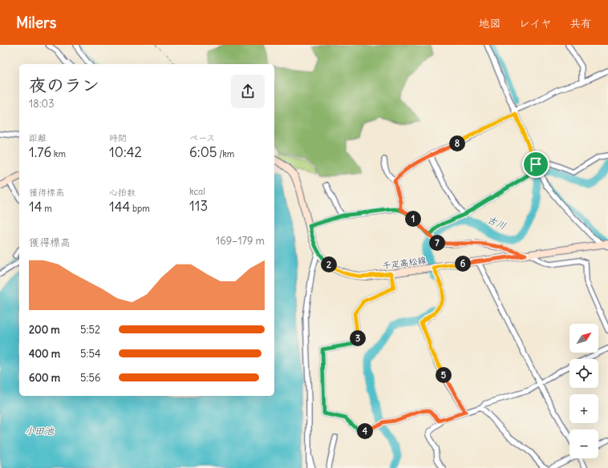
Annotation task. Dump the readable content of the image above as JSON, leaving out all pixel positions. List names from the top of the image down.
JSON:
{
  "streets": {
    "main road": ["千疋高松線"]
  },
  "water": ["古川", "小田池"],
  "north": "top right",
  "page": {
    "header": "Milers",
    "nav": ["地図", "レイヤ", "共有"],
    "heading": ["夜のラン", "18:03"],
    "stats": [
      ["距離", "1.76 km"],
      ["時間", "10:42"],
      ["ペース", "6:05 /km"],
      ["獲得標高", "14 m"],
      ["心拍数", "144 bpm"],
      ["kcal", "113"]
    ],
    "pins": [
      "8",
      "1",
      "7",
      "6",
      "2",
      "3",
      "5",
      "4"
    ],
    "chart": ["獲得標高", "169–179 m"],
    "list": [
      {
        "name": "200 m",
        "note": "5:52"
      },
      {
        "name": "400 m",
        "note": "5:54"
      },
      {
        "name": "600 m",
        "note": "5:56"
      }
    ],
    "map_buttons": ["+", "−"]
  }
}
